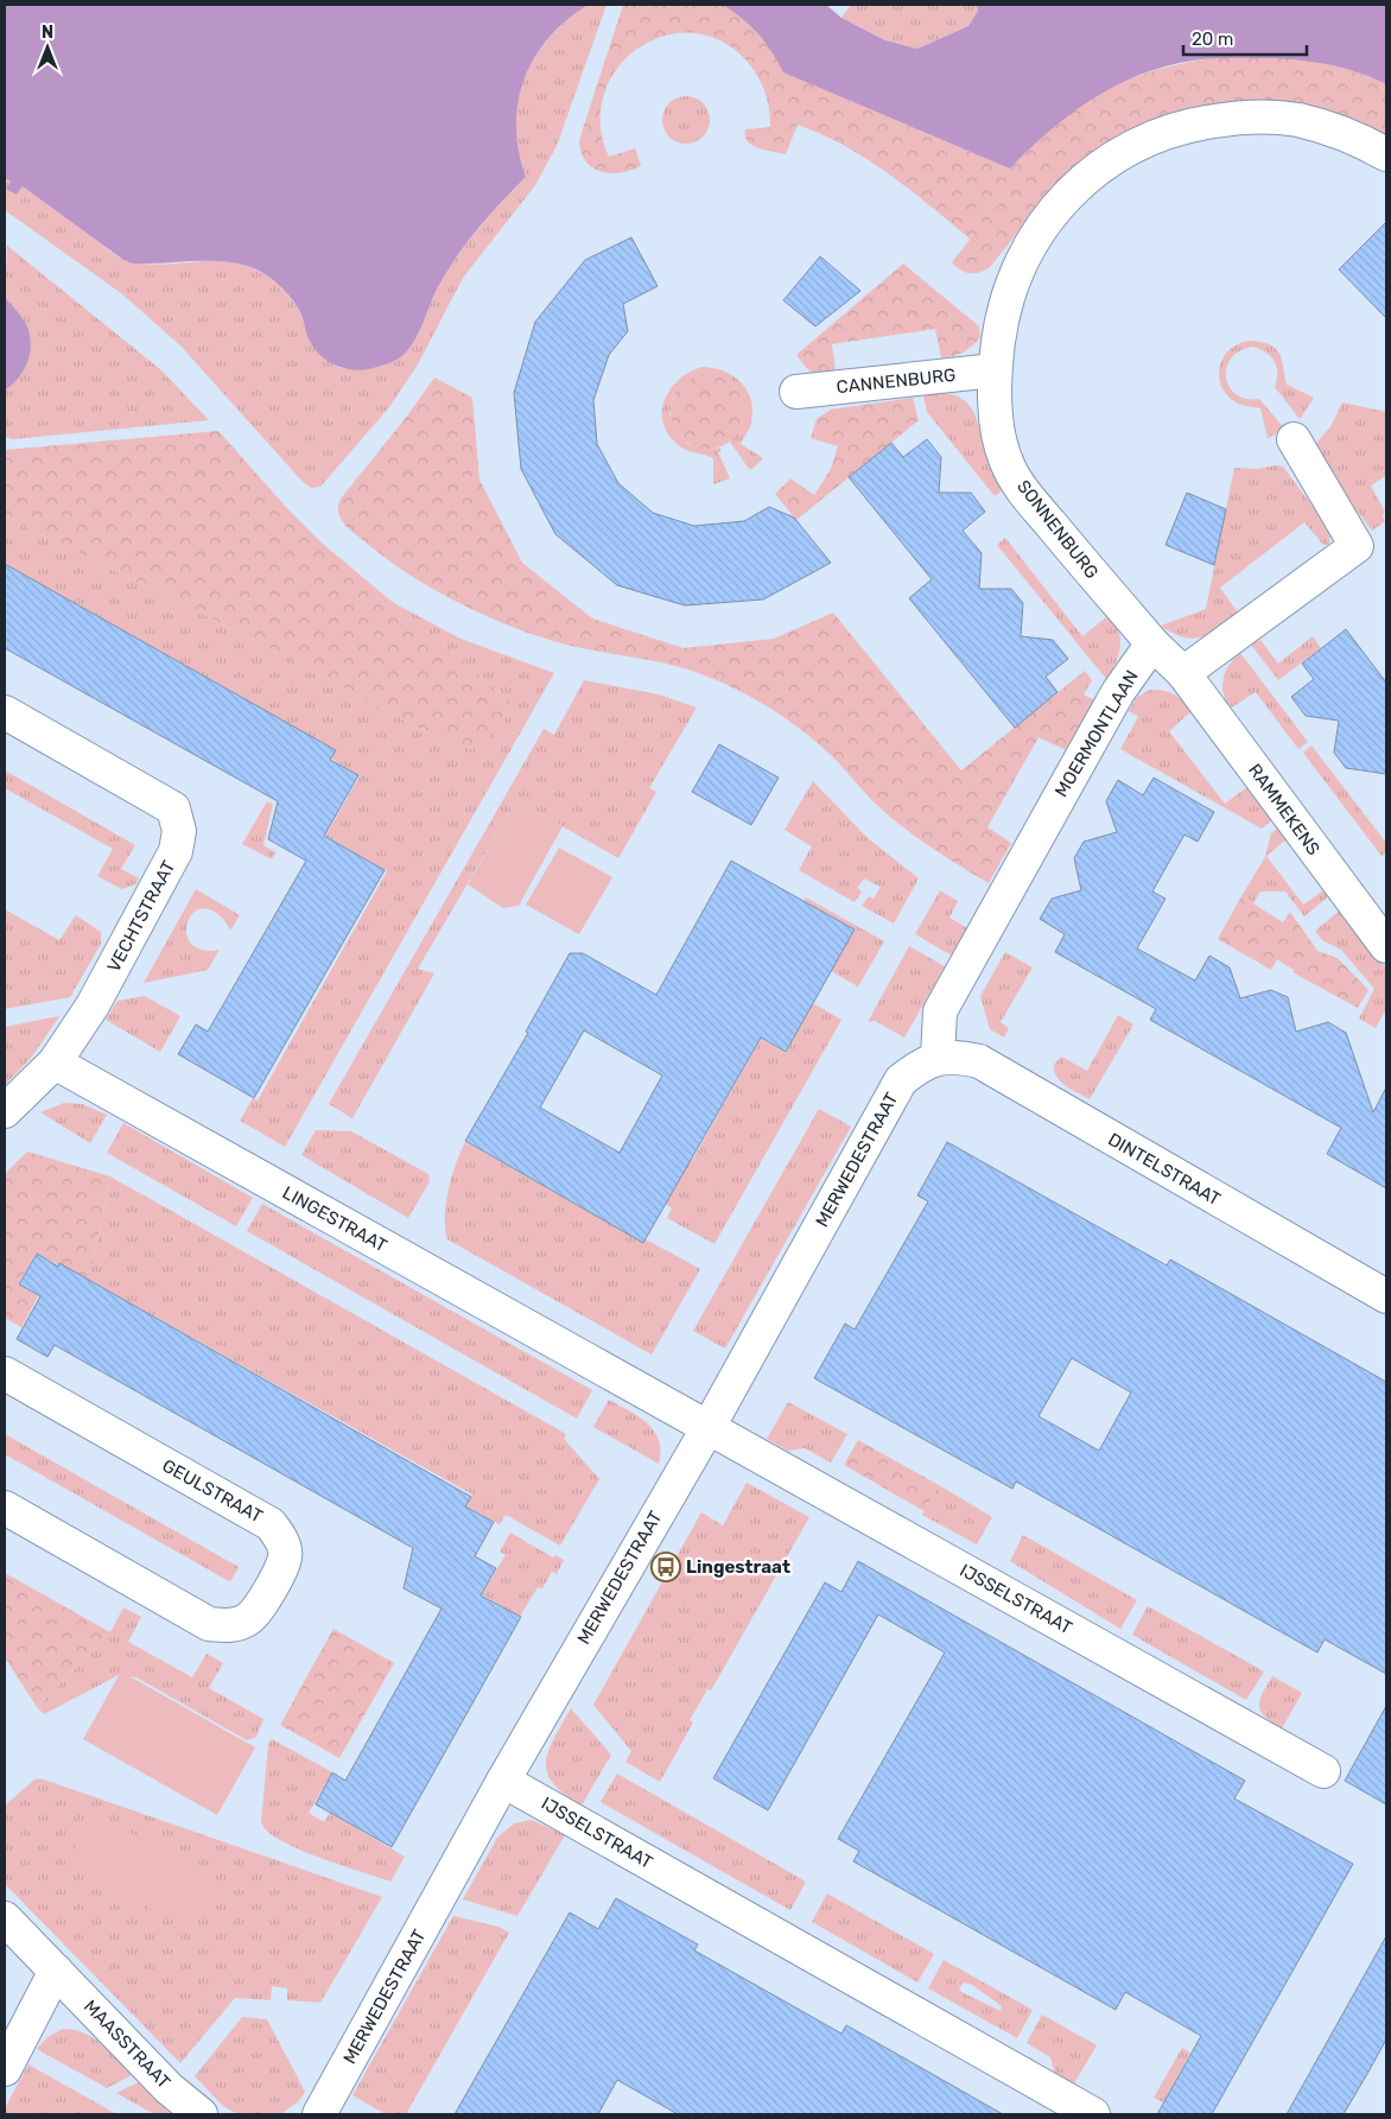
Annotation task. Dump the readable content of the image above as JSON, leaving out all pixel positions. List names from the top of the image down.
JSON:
{
  "streets": {
    "street": [
      "CANNENBURG",
      "SONNENBURG",
      "MOERMONTLAAN",
      "RAMMEKENS",
      "VECHTSTRAAT",
      "MERWEDESTRAAT",
      "DINTELSTRAAT",
      "LINGESTRAAT",
      "GEULSTRAAT",
      "IJSSELSTRAAT",
      "MAASSTRAAT"
    ]
  },
  "crossings": [
    ["CANNENBURG", "SONNENBURG"],
    ["SONNENBURG", "MOERMONTLAAN"],
    ["MOERMONTLAAN", "MERWEDESTRAAT"],
    ["MOERMONTLAAN", "DINTELSTRAAT"],
    ["VECHTSTRAAT", "LINGESTRAAT"],
    ["MERWEDESTRAAT", "DINTELSTRAAT"],
    ["MERWEDESTRAAT", "LINGESTRAAT"],
    ["MERWEDESTRAAT", "IJSSELSTRAAT"],
    ["LINGESTRAAT", "IJSSELSTRAAT"]
  ],
  "places": {
    "bus stop": ["Lingestraat"]
  },
  "scale_bar": "20 m",
  "north": "top"
}
